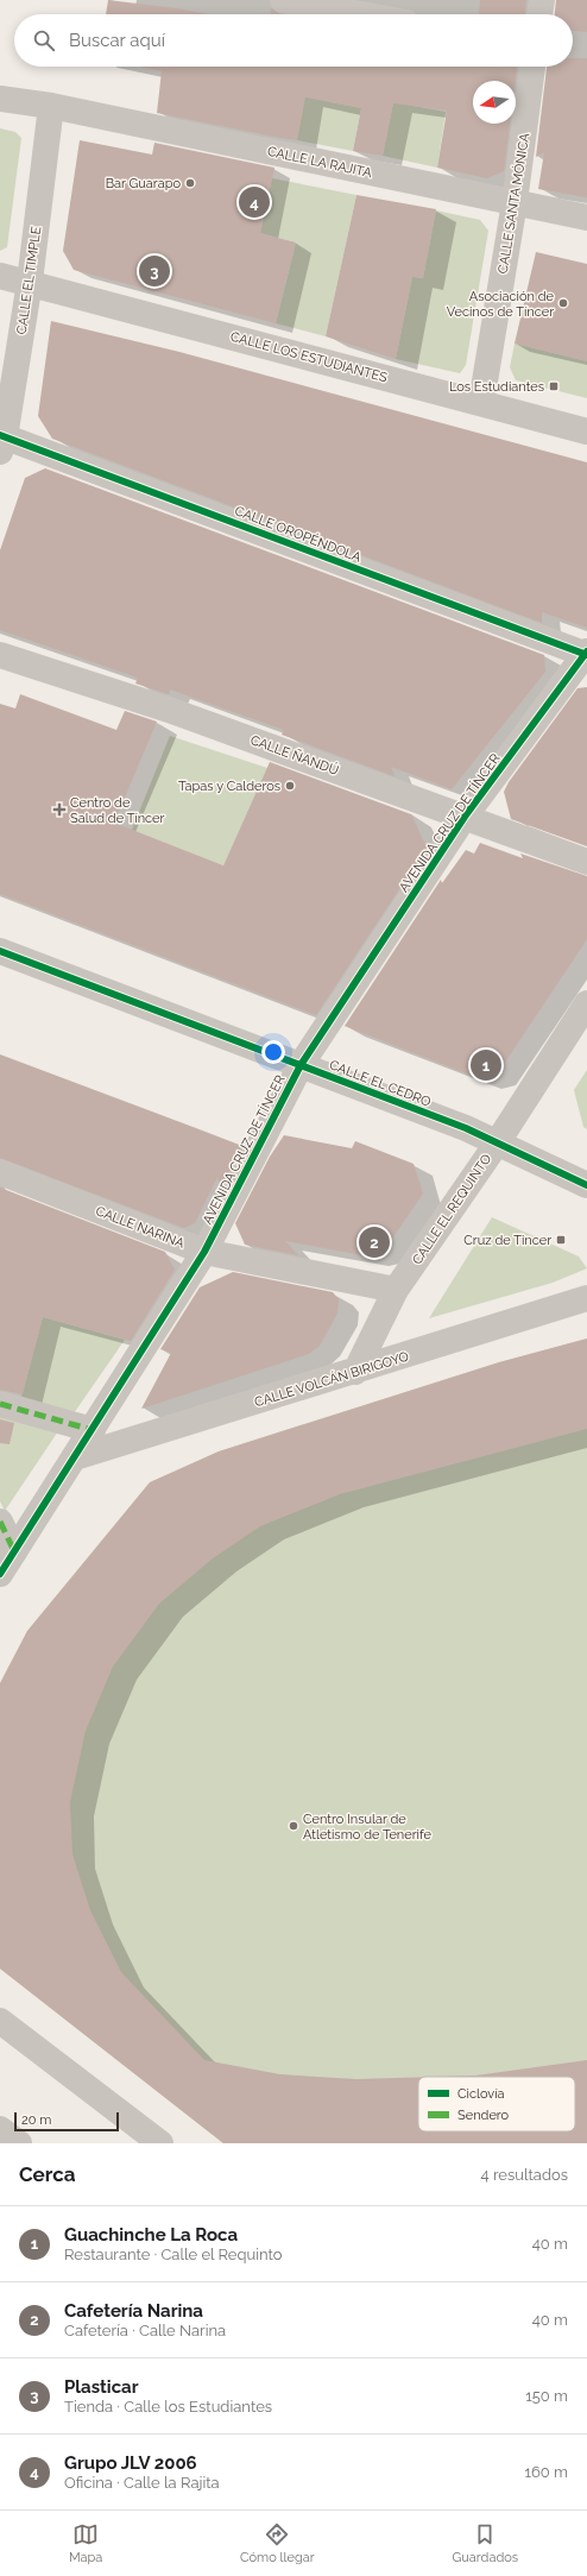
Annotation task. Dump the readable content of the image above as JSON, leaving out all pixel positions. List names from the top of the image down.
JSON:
{
  "streets": {
    "street": [
      "CALLE LA RAJITA",
      "CALLE SANTA MÓNICA",
      "CALLE EL TIMPLE",
      "CALLE LOS ESTUDIANTES",
      "CALLE OROPÉNDOLA",
      "CALLE ÑANDÚ",
      "AVENIDA CRUZ DE TÍNCER",
      "CALLE EL CEDRO",
      "CALLE EL REQUINTO",
      "CALLE NARINA",
      "CALLE VOLCÁN BIRIGOYO"
    ]
  },
  "crossings": [
    ["CALLE LA RAJITA", "CALLE SANTA MÓNICA"],
    ["CALLE LA RAJITA", "CALLE EL TIMPLE"],
    ["CALLE SANTA MÓNICA", "CALLE LOS ESTUDIANTES"],
    ["CALLE EL TIMPLE", "CALLE LOS ESTUDIANTES"],
    ["CALLE EL TIMPLE", "CALLE OROPÉNDOLA"],
    ["CALLE OROPÉNDOLA", "AVENIDA CRUZ DE TÍNCER"],
    ["CALLE ÑANDÚ", "AVENIDA CRUZ DE TÍNCER"],
    ["AVENIDA CRUZ DE TÍNCER", "CALLE EL CEDRO"],
    ["AVENIDA CRUZ DE TÍNCER", "CALLE NARINA"],
    ["AVENIDA CRUZ DE TÍNCER", "CALLE VOLCÁN BIRIGOYO"],
    ["CALLE EL CEDRO", "CALLE EL REQUINTO"],
    ["CALLE EL REQUINTO", "CALLE NARINA"],
    ["CALLE EL REQUINTO", "CALLE VOLCÁN BIRIGOYO"]
  ],
  "places": {
    "other": [
      "Bar Guarapo",
      "Asociación de Vecinos de Tíncer",
      "Tapas y Calderos",
      "Centro Insular de Atletismo de Tenerife"
    ],
    "transit": ["Los Estudiantes", "Cruz de Tincer"],
    "health": ["Centro de Salud de Tíncer"]
  },
  "legend": ["Ciclovía", "Sendero"],
  "scale_bar": "20 m",
  "north": "left",
  "page": {
    "search": "Buscar aquí",
    "pins": [
      "4",
      "3",
      "1",
      "2"
    ],
    "scale": "20 m",
    "heading": ["Cerca", "4 resultados"],
    "list": [
      {
        "mark": "1",
        "name": "Guachinche La Roca",
        "note": "Restaurante · Calle el Requinto",
        "value": "40 m"
      },
      {
        "mark": "2",
        "name": "Cafetería Narina",
        "note": "Cafetería · Calle Narina",
        "value": "40 m"
      },
      {
        "mark": "3",
        "name": "Plasticar",
        "note": "Tienda · Calle los Estudiantes",
        "value": "150 m"
      },
      {
        "mark": "4",
        "name": "Grupo JLV 2006",
        "note": "Oficina · Calle la Rajita",
        "value": "160 m"
      }
    ],
    "nav": ["Mapa", "Cómo llegar", "Guardados"]
  }
}
